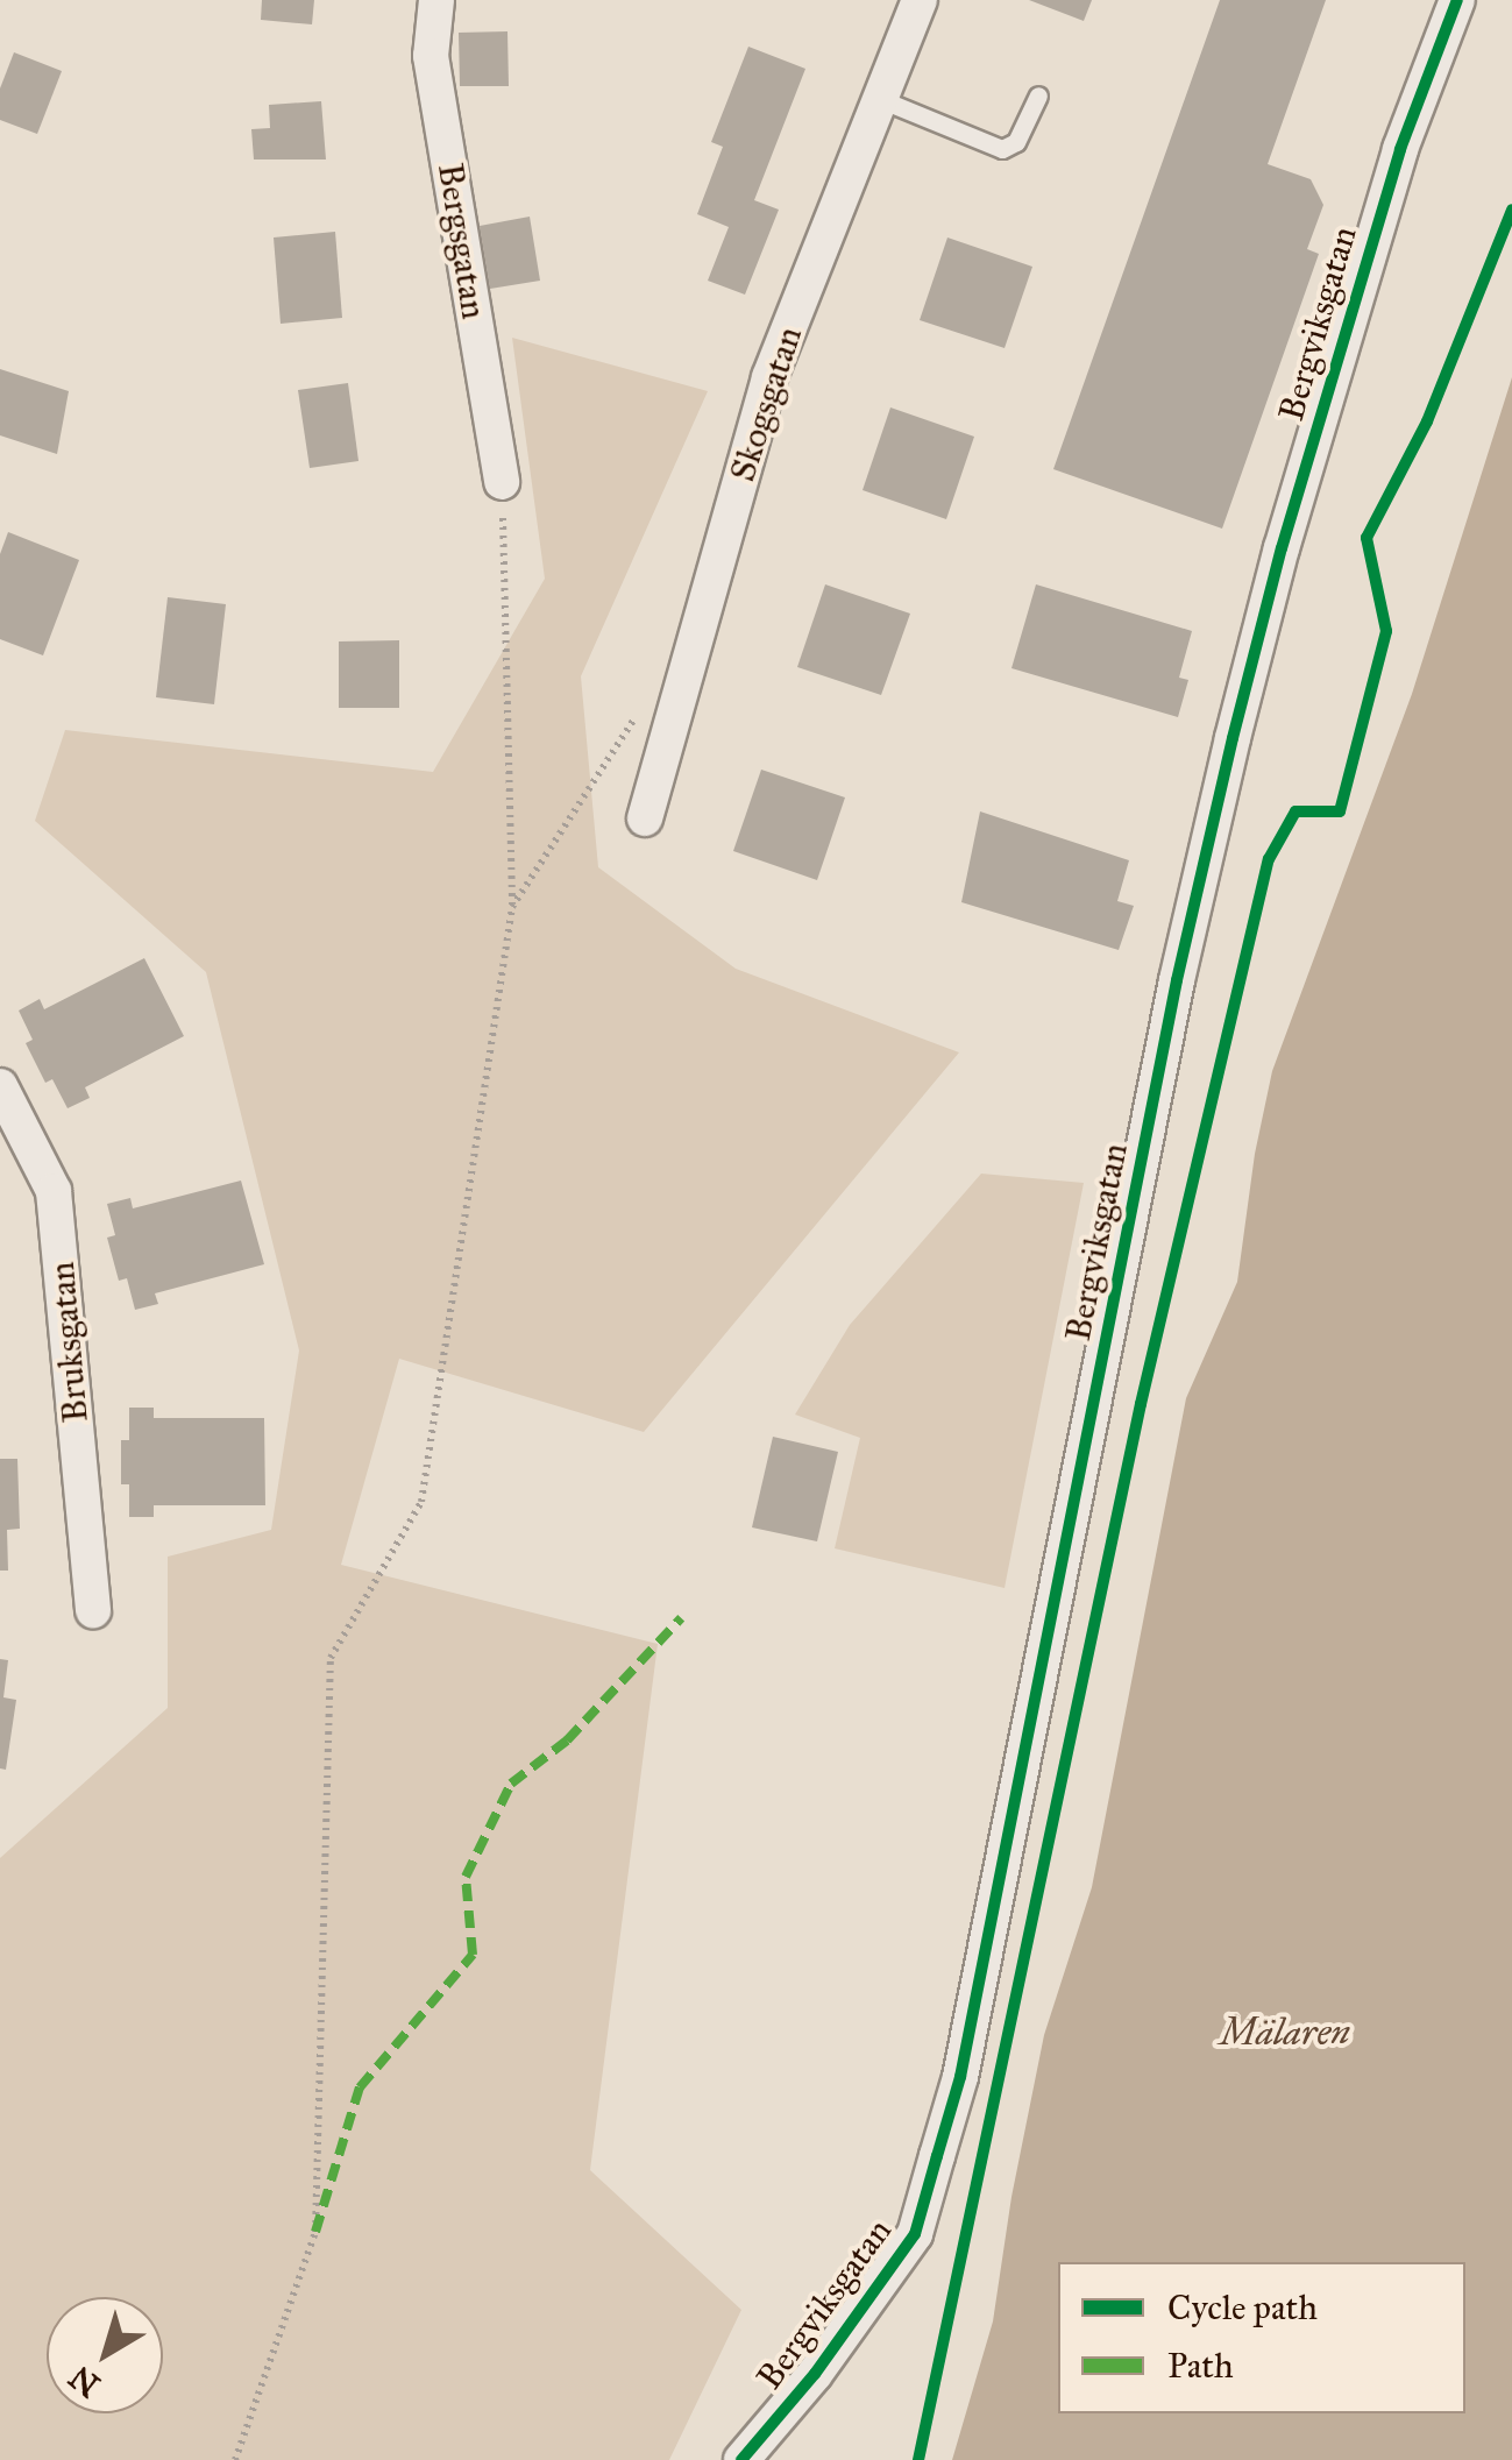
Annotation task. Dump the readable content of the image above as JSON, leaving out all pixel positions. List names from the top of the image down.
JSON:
{
  "streets": {
    "street": [
      "Bergsgatan",
      "Bergviksgatan",
      "Skogsgatan",
      "Bruksgatan"
    ]
  },
  "water": ["Mälaren"],
  "legend": ["Cycle path", "Path"],
  "north": "bottom left"
}
